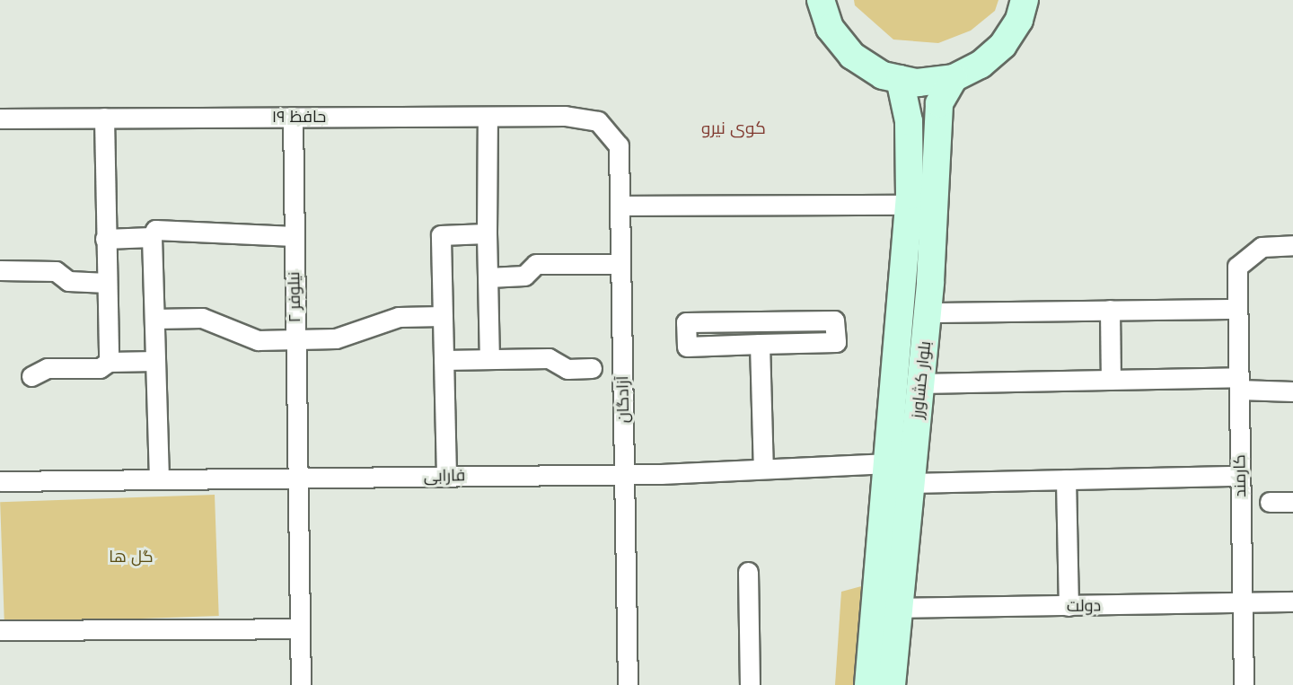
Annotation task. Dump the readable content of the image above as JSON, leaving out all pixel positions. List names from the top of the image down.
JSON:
{
  "streets": {
    "main road": ["بلوار کشاورز"],
    "street": [
      "حافظ ۱۹",
      "نیلوفر ۲",
      "آزادگان",
      "فارابی",
      "کارمند",
      "دولت"
    ]
  },
  "crossings": [
    ["حافظ ۱۹", "نیلوفر ۲"],
    ["حافظ ۱۹", "آزادگان"],
    ["نیلوفر ۲", "فارابی"],
    ["بلوار کشاورز", "فارابی"],
    ["بلوار کشاورز", "دولت"],
    ["آزادگان", "فارابی"],
    ["کارمند", "دولت"]
  ],
  "districts": ["کوی نیرو"],
  "parks": ["گل ها"]
}
